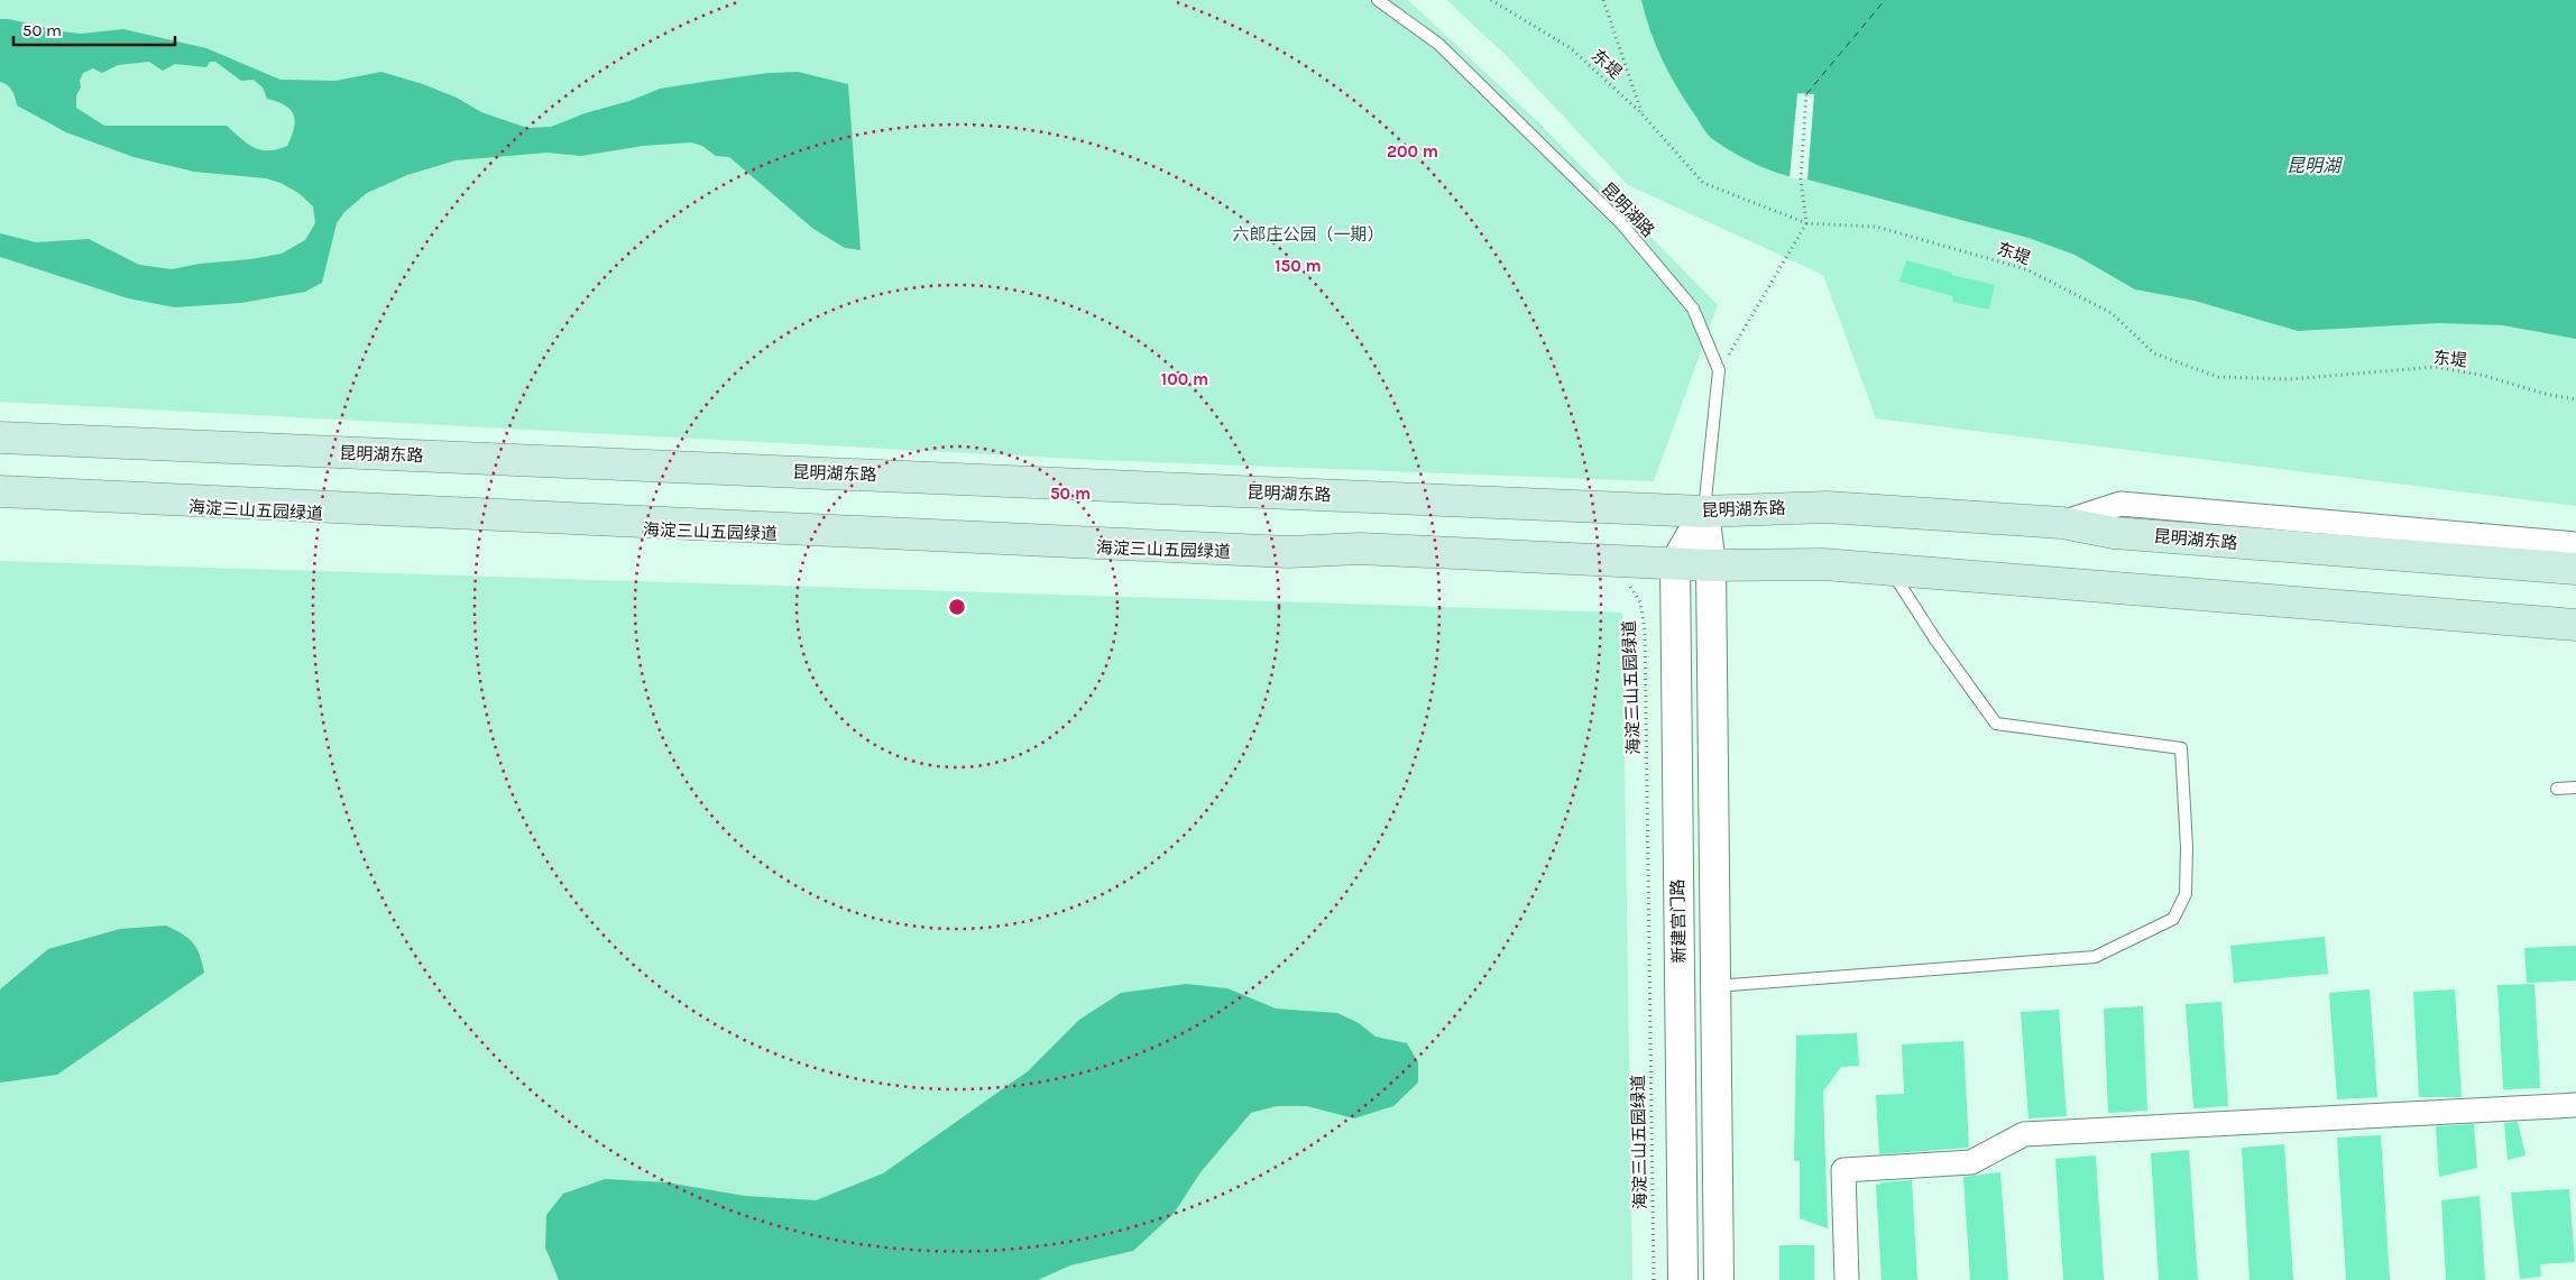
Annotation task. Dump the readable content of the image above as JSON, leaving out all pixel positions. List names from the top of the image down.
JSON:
{
  "streets": {
    "main road": ["昆明湖东路"],
    "street": ["新建宫门路"],
    "lane": ["昆明湖路"],
    "path": ["东堤", "海淀三山五园绿道"]
  },
  "crossings": [
    ["昆明湖路", "昆明湖东路"]
  ],
  "water": ["昆明湖"],
  "parks": ["六郎庄公园（一期）"],
  "scale_bar": "50 m",
  "rings": [
    "200 m",
    "150 m",
    "100 m",
    "50 m"
  ]
}
